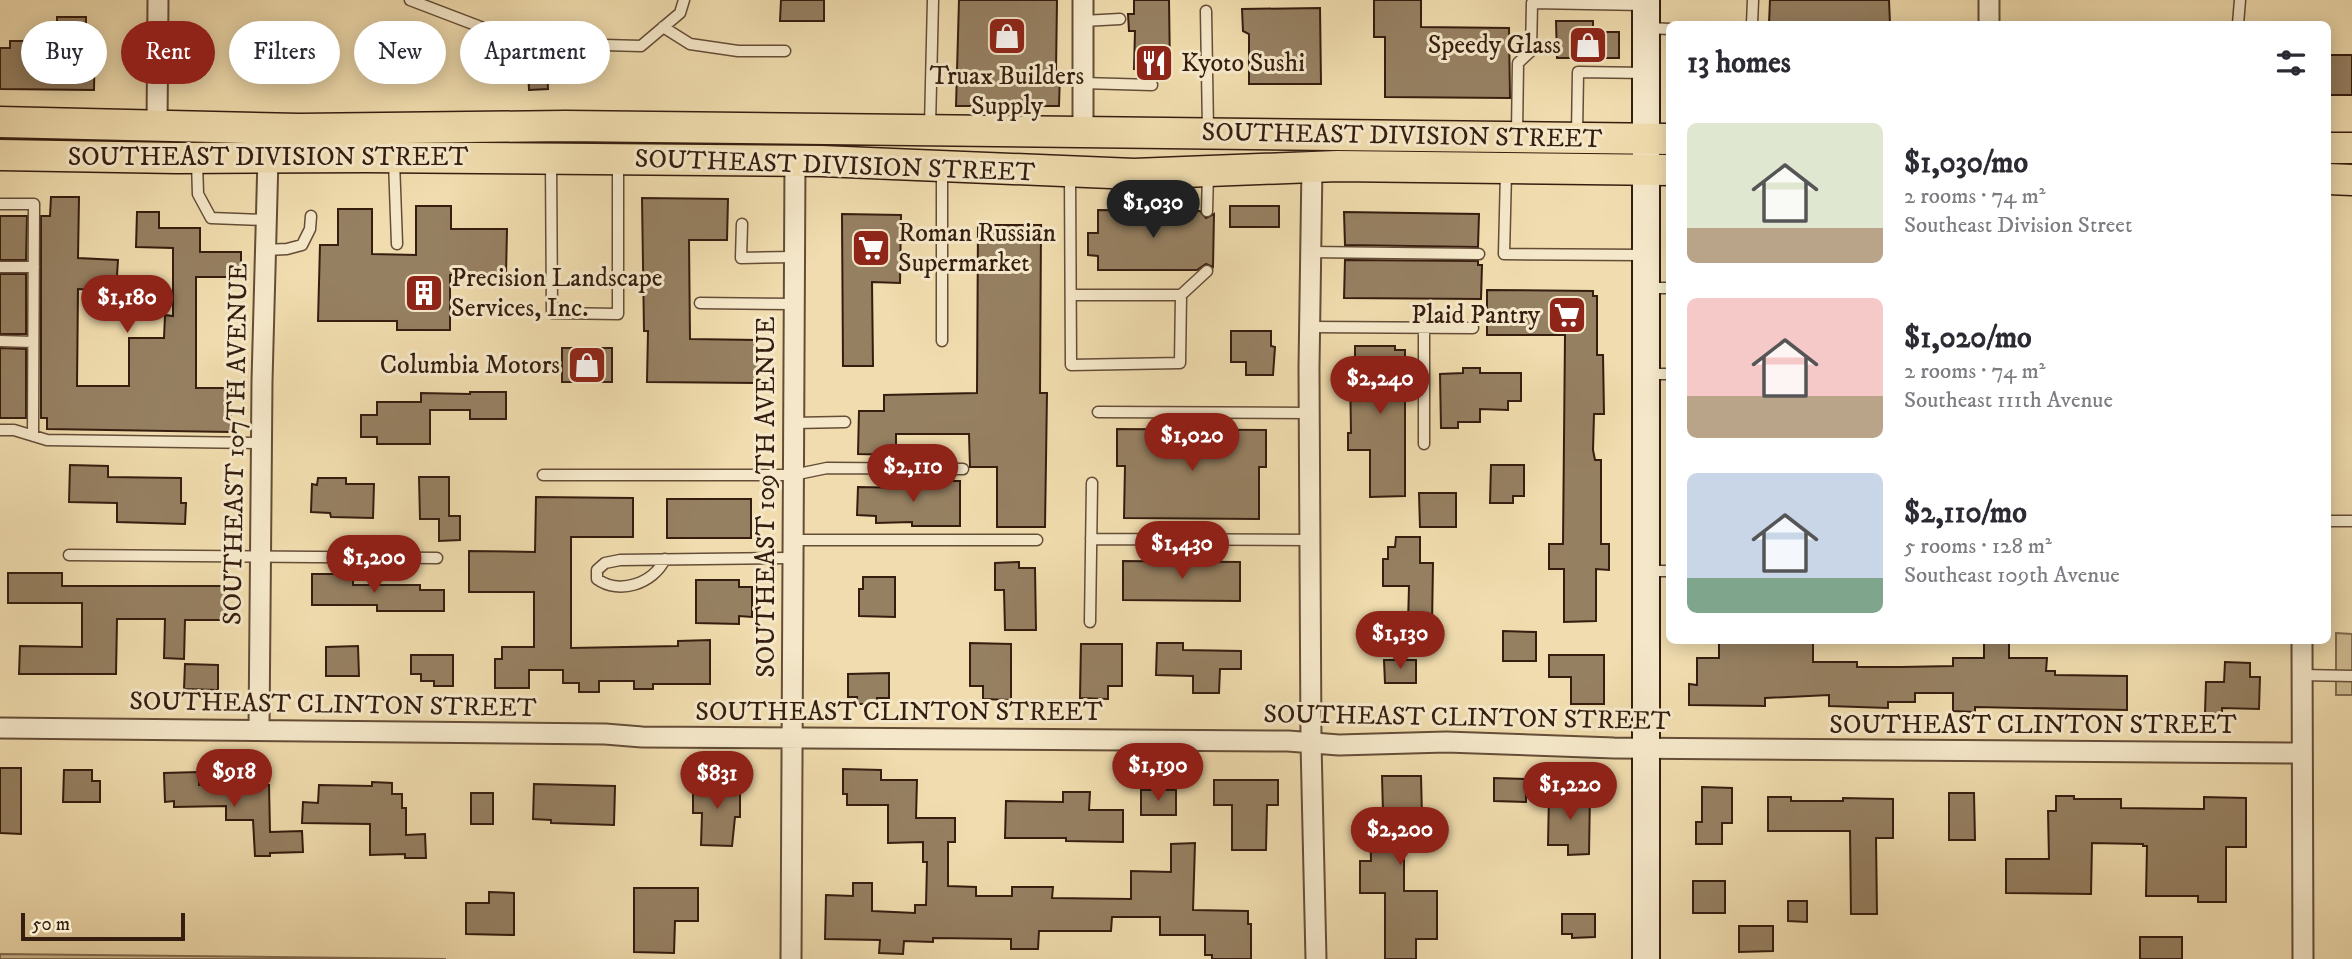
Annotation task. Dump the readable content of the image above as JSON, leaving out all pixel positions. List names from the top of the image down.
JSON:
{
  "streets": {
    "main road": ["SOUTHEAST DIVISION STREET"],
    "street": ["SOUTHEAST 107TH AVENUE", "SOUTHEAST 109TH AVENUE", "SOUTHEAST CLINTON STREET"]
  },
  "crossings": [
    ["SOUTHEAST DIVISION STREET", "SOUTHEAST 107TH AVENUE"],
    ["SOUTHEAST DIVISION STREET", "SOUTHEAST 109TH AVENUE"],
    ["SOUTHEAST 107TH AVENUE", "SOUTHEAST CLINTON STREET"],
    ["SOUTHEAST 109TH AVENUE", "SOUTHEAST CLINTON STREET"]
  ],
  "places": {
    "shop": ["Truax Builders Supply", "Speedy Glass", "Columbia Motors"],
    "restaurant": ["Kyoto Sushi"],
    "supermarket": ["Roman Russian Supermarket", "Plaid Pantry"],
    "building": ["Precision Landscape Services, Inc."]
  },
  "scale_bar": "50 m",
  "page": {
    "chip": [
      "Buy",
      "Rent",
      "Filters",
      "New",
      "Apartment"
    ],
    "heading": "13 homes",
    "list": [
      {
        "name": "$1,030/mo",
        "note": "2 rooms · 74 m² · Southeast Division Street"
      },
      {
        "name": "$1,020/mo",
        "note": "2 rooms · 74 m² · Southeast 111th Avenue"
      },
      {
        "name": "$2,110/mo",
        "note": "5 rooms · 128 m² · Southeast 109th Avenue"
      }
    ],
    "price": [
      "$1,030",
      "$1,180",
      "$2,240",
      "$1,020",
      "$2,110",
      "$1,430",
      "$1,200",
      "$1,130",
      "$1,190",
      "$918",
      "$831",
      "$1,220",
      "$2,200"
    ],
    "scale": "50 m"
  }
}
